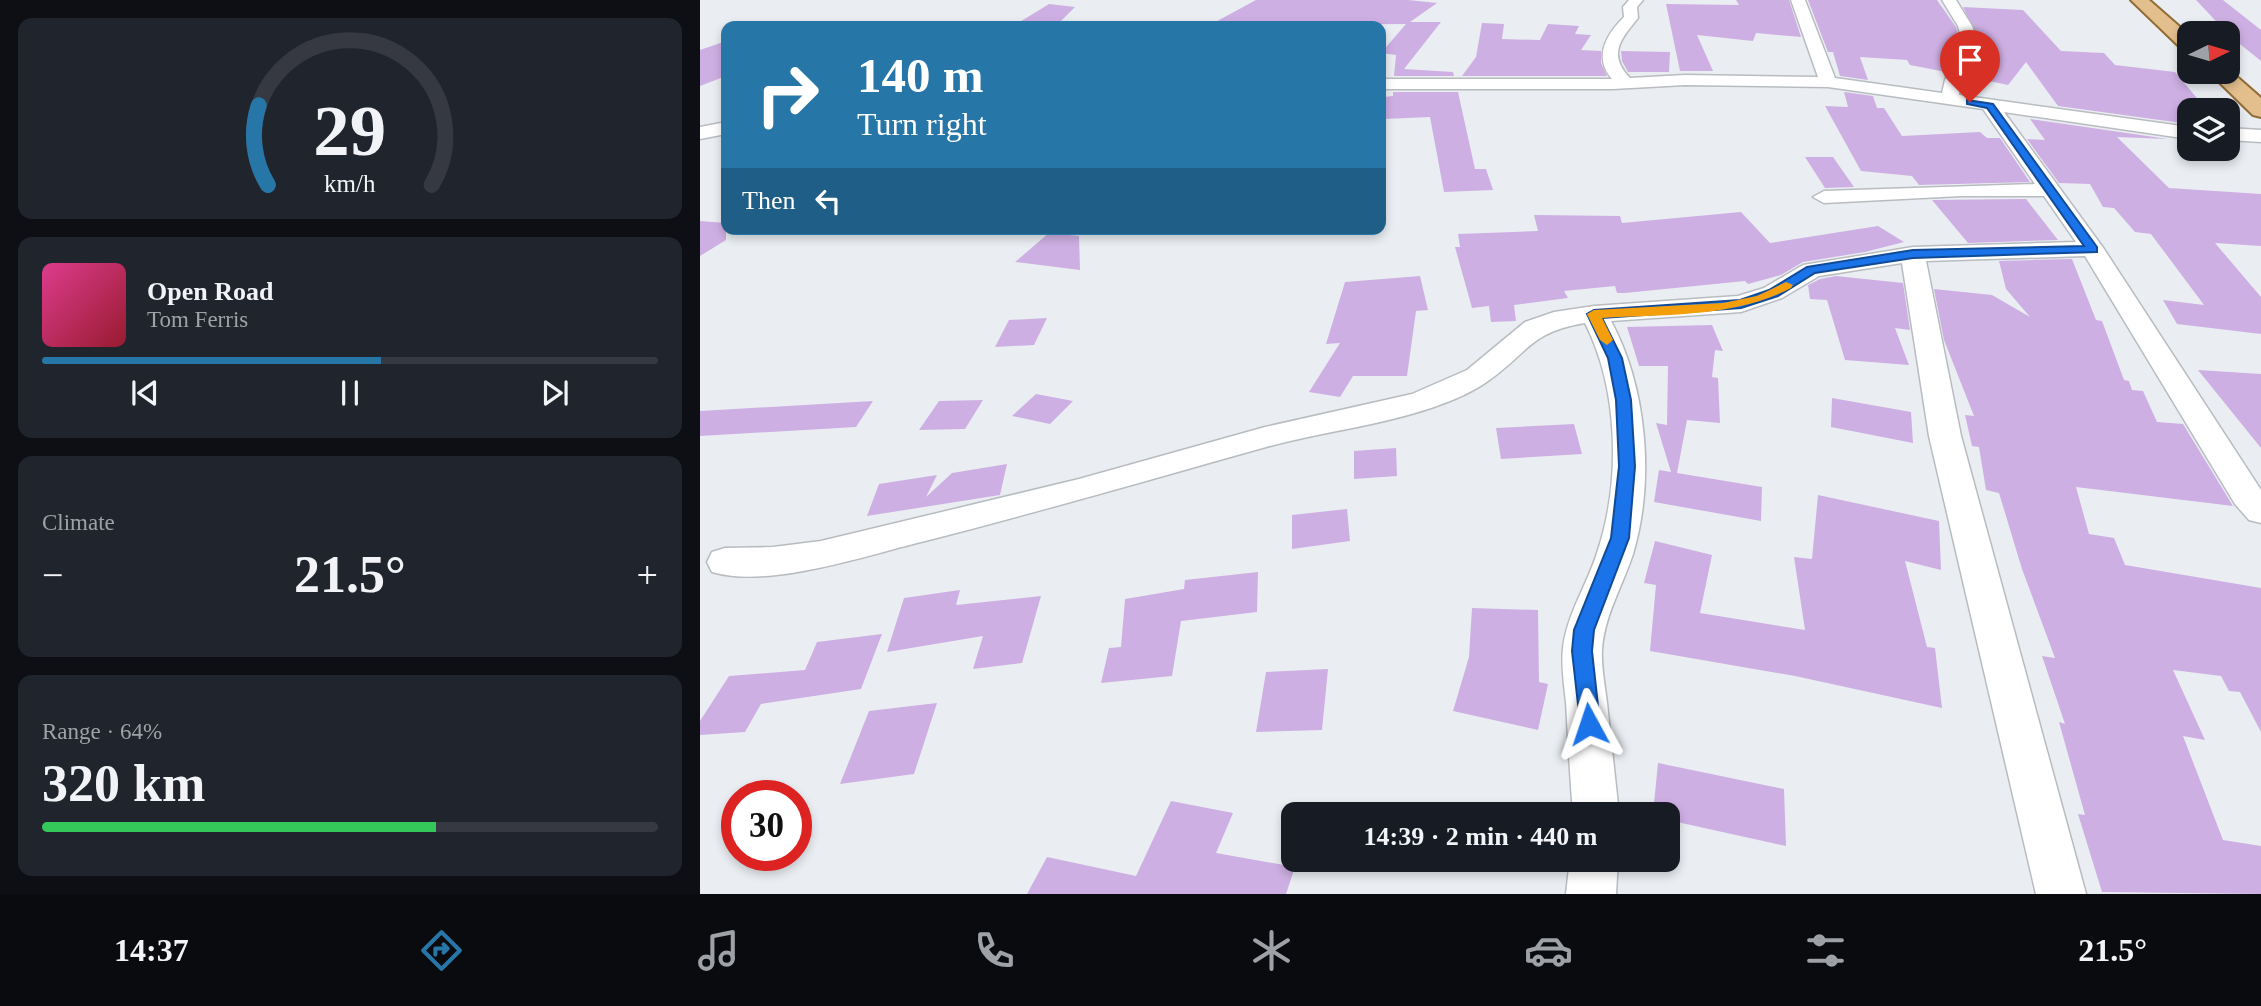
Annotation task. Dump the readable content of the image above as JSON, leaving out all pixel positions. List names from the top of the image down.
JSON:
{
  "north": "right",
  "page": {
    "turn": ["140 m", "Turn right"],
    "then": "Then",
    "song": ["Open Road", "Tom Ferris"],
    "tile": [
      "Climate",
      ["Range · 64%", "320 km"]
    ],
    "heat": ["−", "21.5°", "+"],
    "limit": "30",
    "trip": "14:39 · 2 min · 440 m",
    "tabs": ["14:37", "21.5°"],
    "gauge": ["29", "km/h"]
  }
}
